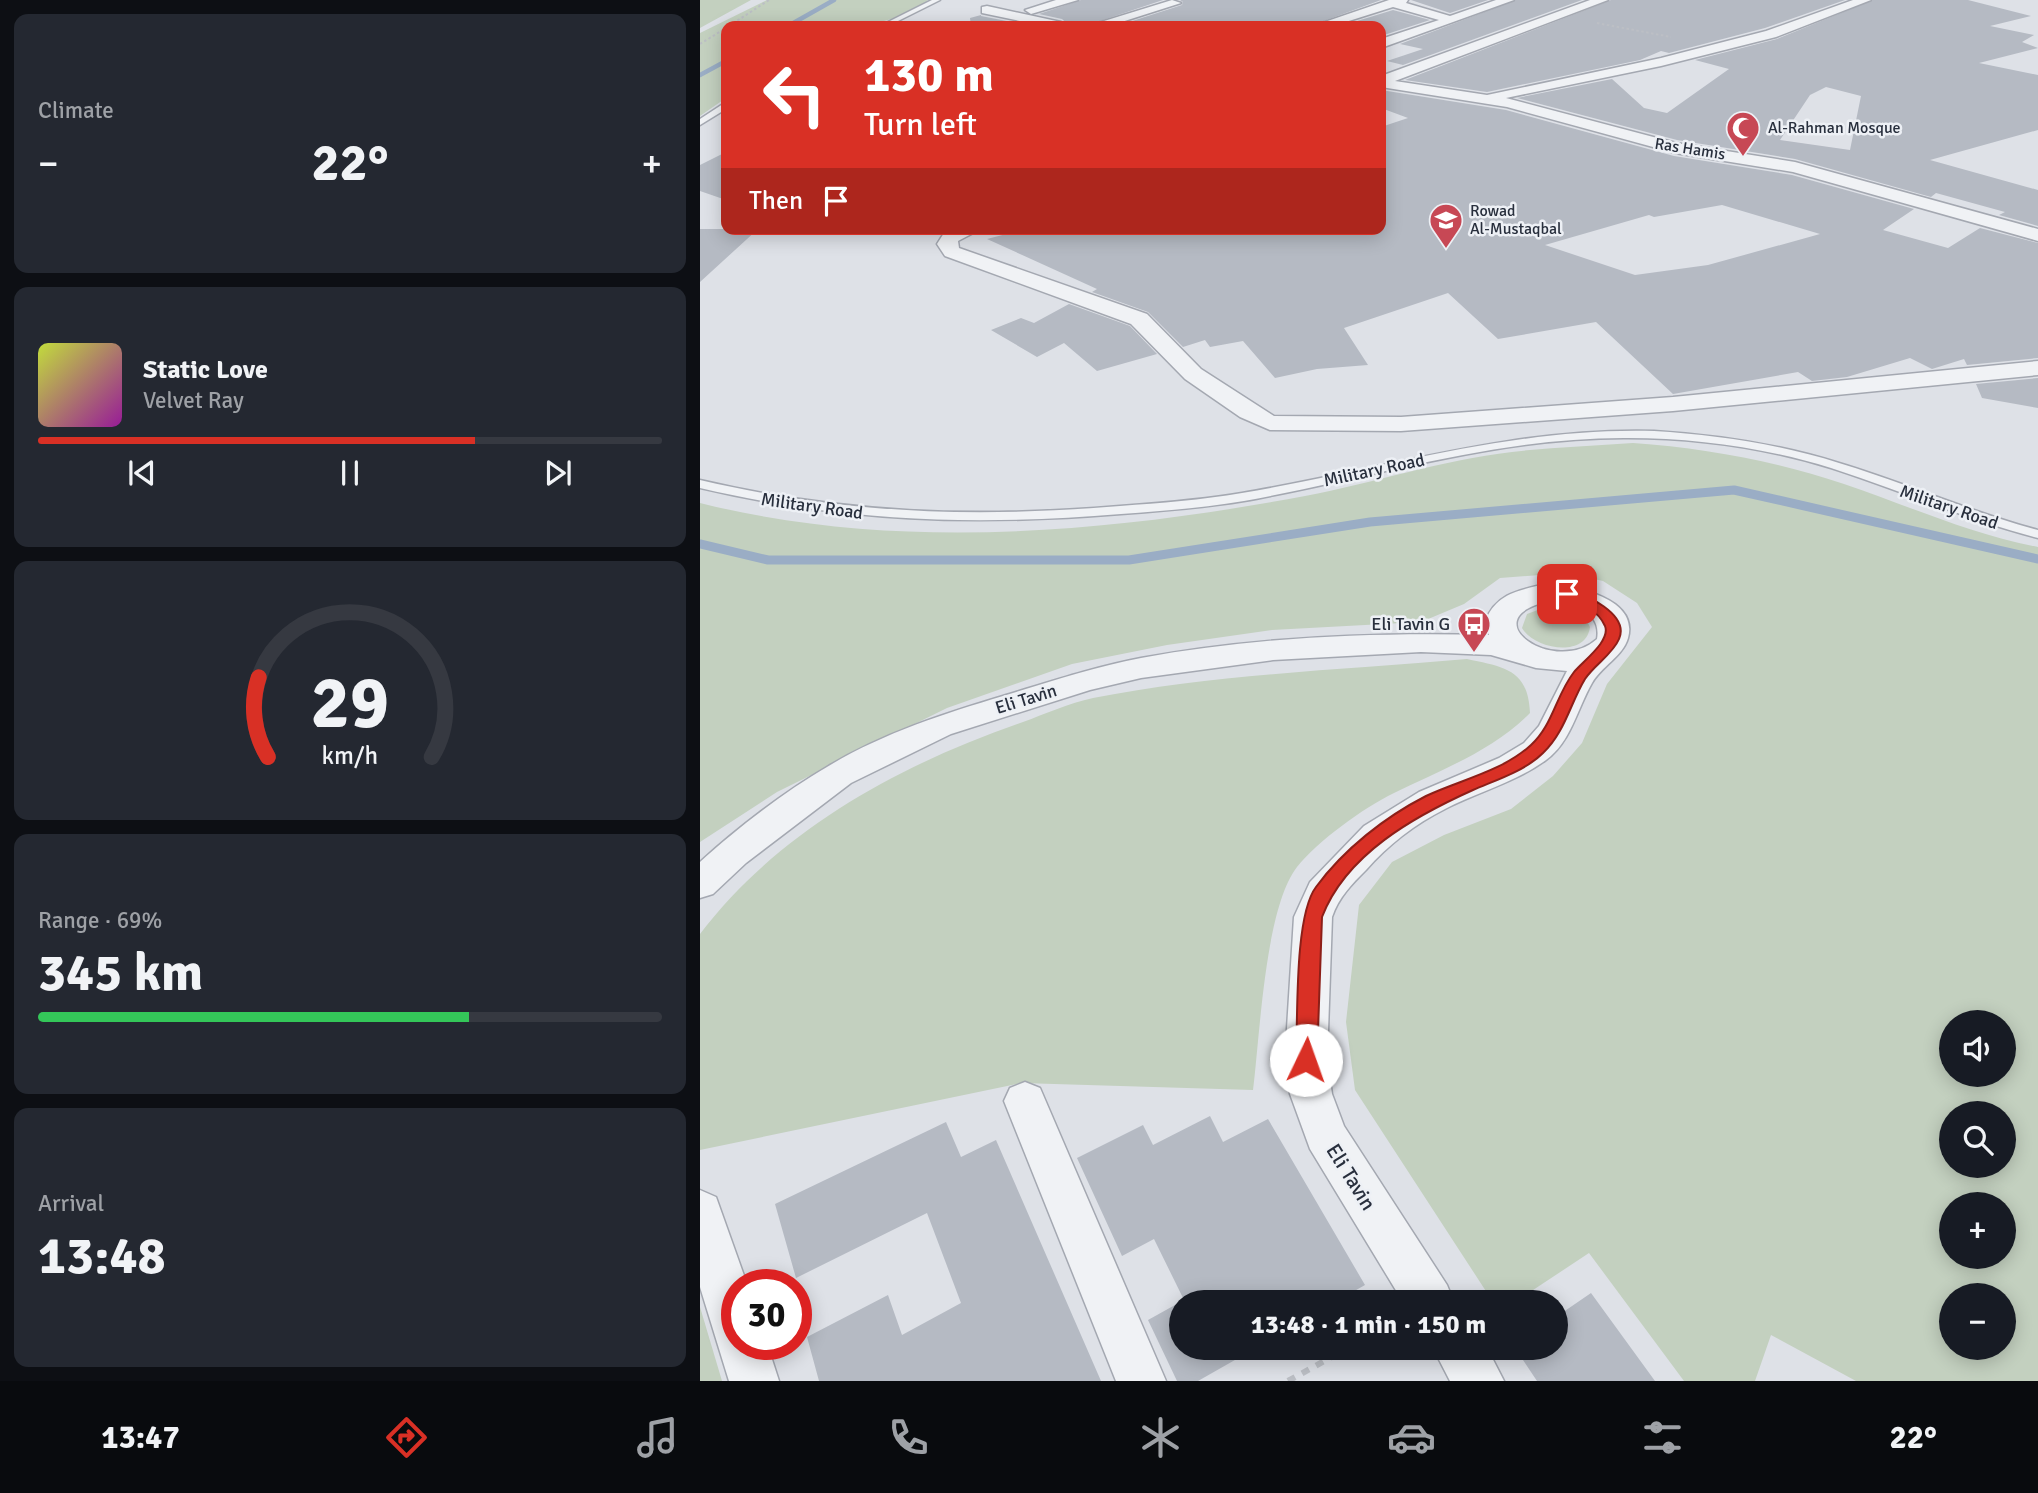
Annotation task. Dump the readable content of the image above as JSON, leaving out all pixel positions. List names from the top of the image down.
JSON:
{
  "streets": {
    "street": ["Ras Hamis", "Eli Tavin"],
    "lane": ["Military Road"]
  },
  "places": {
    "mosque": ["Al-Rahman Mosque"],
    "school or university": ["Rowad Al-Mustaqbal"],
    "bus stop": ["Eli Tavin G"]
  },
  "page": {
    "tile": [
      "Climate",
      ["Range · 69%", "345 km"],
      ["Arrival", "13:48"]
    ],
    "turn": ["130 m", "Turn left"],
    "heat": ["−", "22°", "+"],
    "then": "Then",
    "song": ["Static Love", "Velvet Ray"],
    "map_buttons": ["+", "−"],
    "limit": "30",
    "trip": "13:48 · 1 min · 150 m",
    "tabs": ["13:47", "22°"],
    "gauge": ["29", "km/h"]
  }
}
